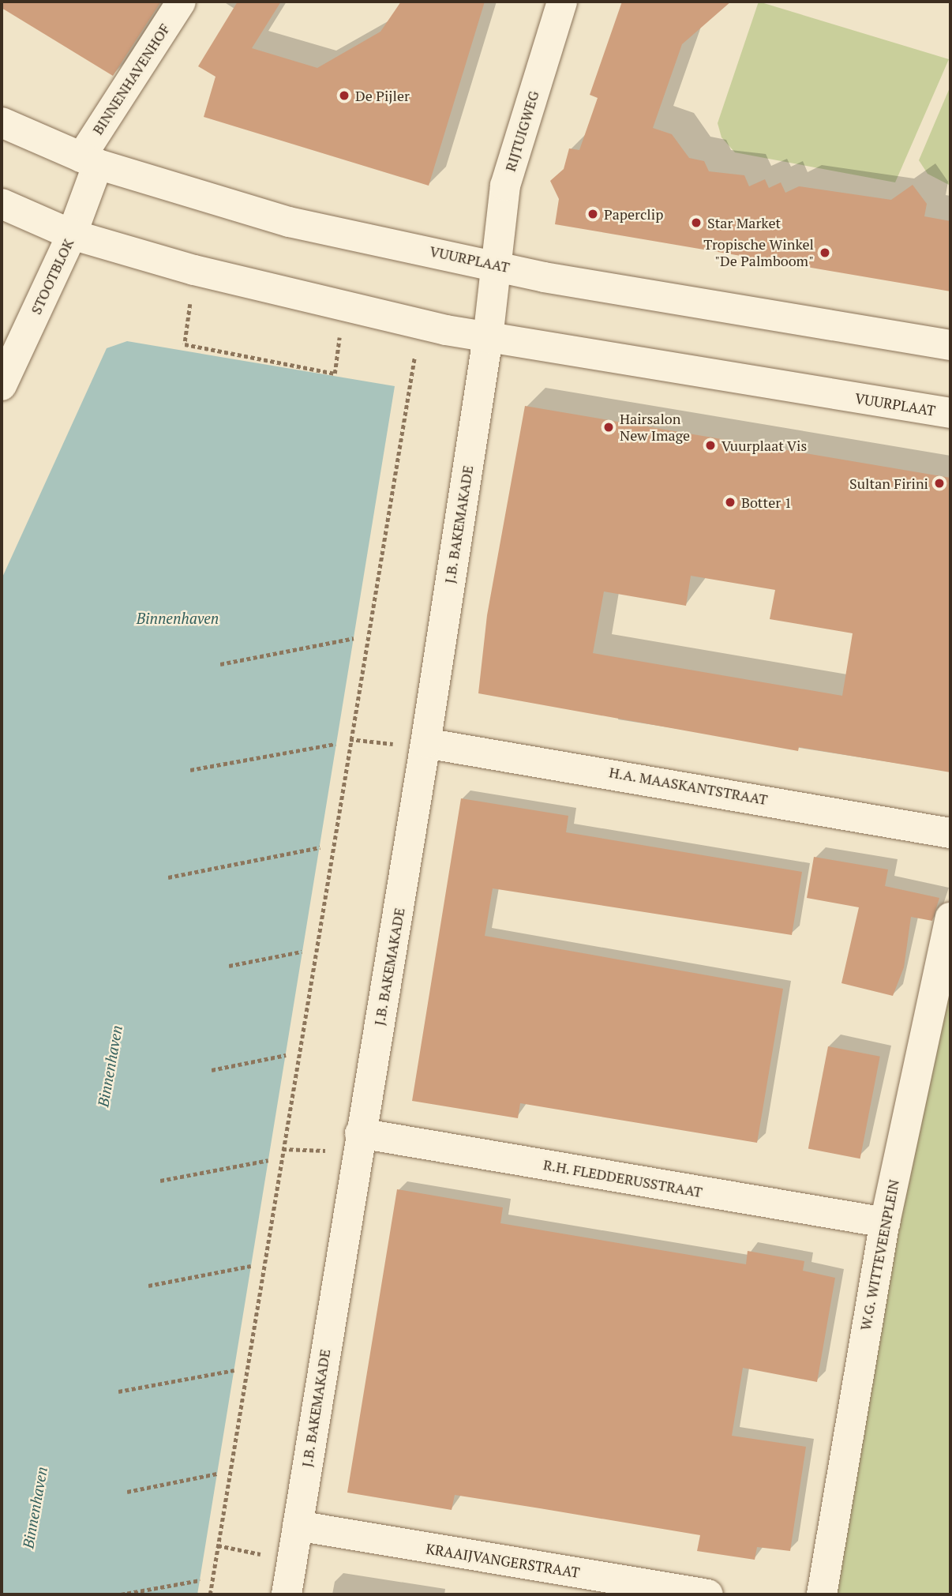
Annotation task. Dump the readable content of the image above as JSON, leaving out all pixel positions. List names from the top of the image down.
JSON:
{
  "streets": {
    "street": [
      "BINNENHAVENHOF",
      "RIJTUIGWEG",
      "VUURPLAAT",
      "STOOTBLOK",
      "J.B. BAKEMAKADE",
      "H.A. MAASKANTSTRAAT",
      "R.H. FLEDDERUSSTRAAT",
      "W.G. WITTEVEENPLEIN",
      "KRAAIJVANGERSTRAAT"
    ]
  },
  "crossings": [
    ["BINNENHAVENHOF", "VUURPLAAT"],
    ["BINNENHAVENHOF", "STOOTBLOK"],
    ["RIJTUIGWEG", "VUURPLAAT"],
    ["RIJTUIGWEG", "J.B. BAKEMAKADE"],
    ["VUURPLAAT", "STOOTBLOK"],
    ["VUURPLAAT", "J.B. BAKEMAKADE"],
    ["J.B. BAKEMAKADE", "H.A. MAASKANTSTRAAT"],
    ["J.B. BAKEMAKADE", "R.H. FLEDDERUSSTRAAT"],
    ["J.B. BAKEMAKADE", "KRAAIJVANGERSTRAAT"],
    ["R.H. FLEDDERUSSTRAAT", "W.G. WITTEVEENPLEIN"]
  ],
  "water": ["Binnenhaven"],
  "places": [
    "De Pijler",
    "Paperclip",
    "Star Market",
    "Tropische Winkel \"De Palmboom\"",
    "Hairsalon New Image",
    "Vuurplaat Vis",
    "Sultan Firini",
    "Botter 1"
  ]
}
